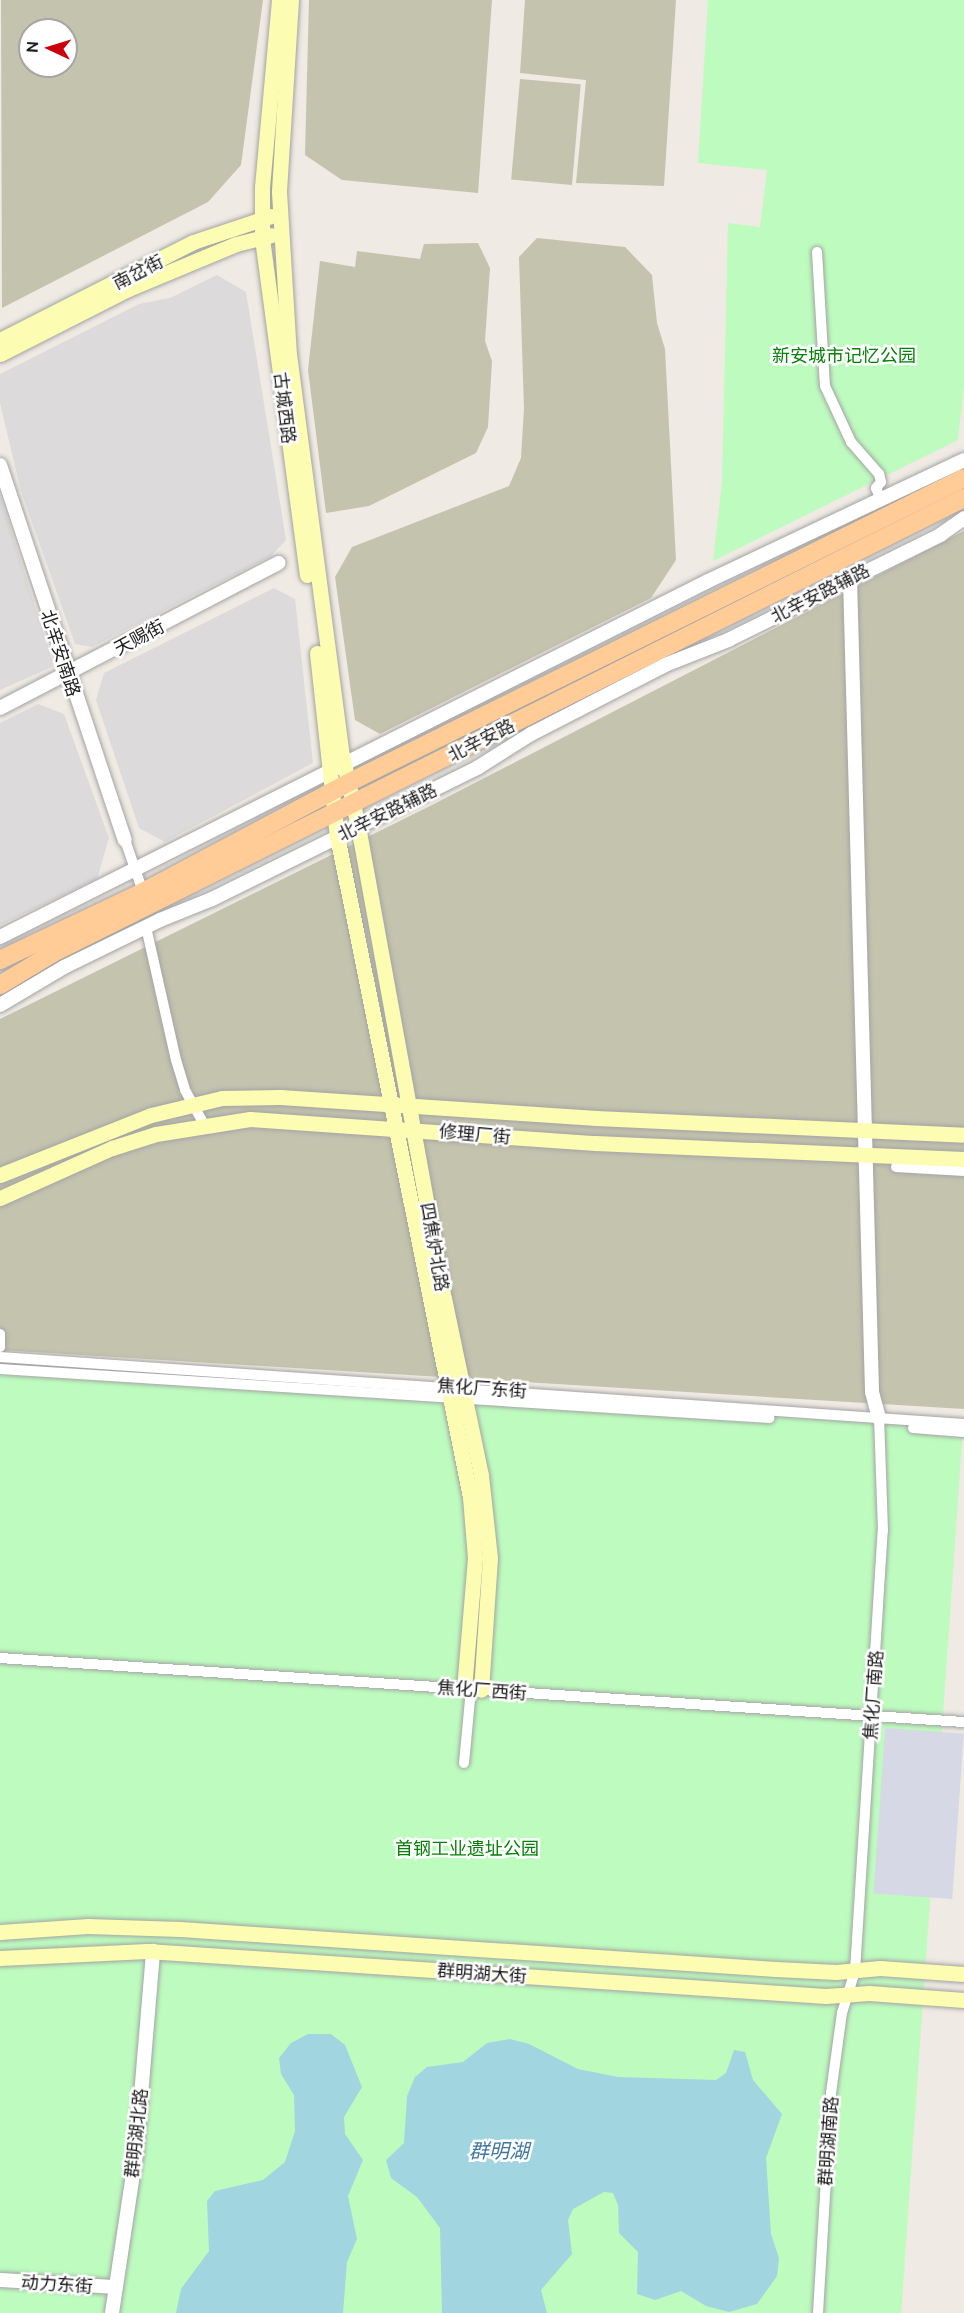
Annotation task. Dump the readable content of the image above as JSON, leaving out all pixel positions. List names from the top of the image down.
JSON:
{
  "streets": {
    "main road": [
      "南岔街",
      "古城西路",
      "北辛安路",
      "修理厂街",
      "四焦炉北路",
      "群明湖大街"
    ],
    "street": [
      "北辛安路辅路",
      "天赐街",
      "北辛安南路",
      "焦化厂东街",
      "焦化厂西街",
      "焦化厂南路",
      "群明湖北路",
      "群明湖南路",
      "动力东街"
    ]
  },
  "crossings": [
    ["南岔街", "古城西路"],
    ["古城西路", "北辛安路"],
    ["古城西路", "四焦炉北路"],
    ["北辛安路辅路", "四焦炉北路"],
    ["天赐街", "北辛安南路"],
    ["北辛安路", "四焦炉北路"],
    ["修理厂街", "四焦炉北路"],
    ["四焦炉北路", "焦化厂东街"],
    ["四焦炉北路", "焦化厂西街"],
    ["焦化厂东街", "焦化厂南路"],
    ["焦化厂西街", "焦化厂南路"],
    ["焦化厂南路", "群明湖大街"],
    ["焦化厂南路", "群明湖南路"],
    ["群明湖大街", "群明湖北路"],
    ["群明湖大街", "群明湖南路"],
    ["群明湖北路", "动力东街"]
  ],
  "water": ["群明湖"],
  "parks": ["新安城市记忆公园", "首钢工业遗址公园"],
  "north": "left"
}
